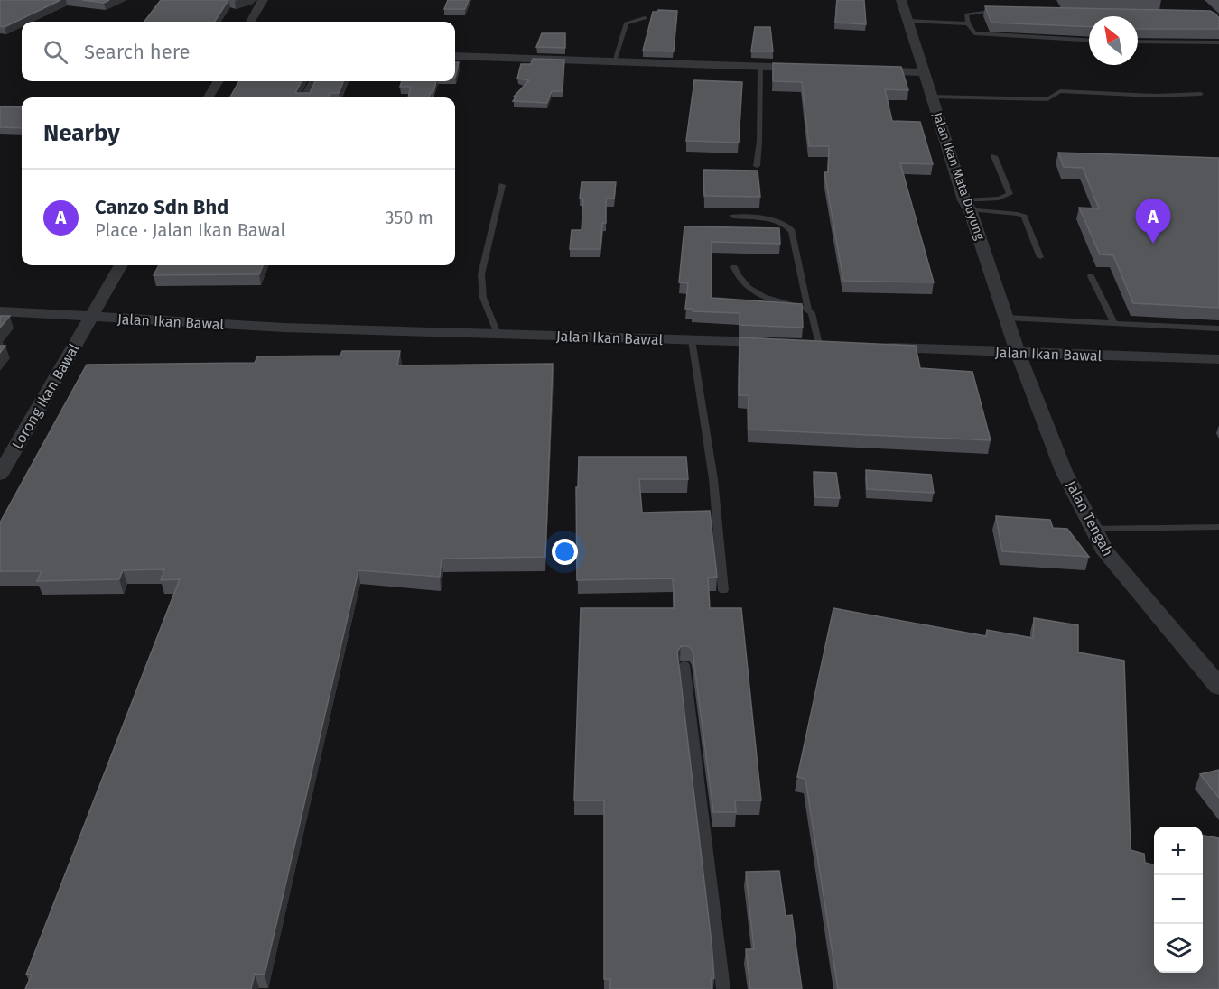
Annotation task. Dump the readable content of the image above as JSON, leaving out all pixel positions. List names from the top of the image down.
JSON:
{
  "streets": {
    "street": [
      "Jalan Ikan Mata Duyung",
      "Jalan Ikan Bawal",
      "Lorong Ikan Bawal",
      "Jalan Tengah"
    ]
  },
  "crossings": [
    ["Jalan Ikan Mata Duyung", "Jalan Ikan Bawal"],
    ["Jalan Ikan Mata Duyung", "Jalan Tengah"],
    ["Jalan Ikan Bawal", "Lorong Ikan Bawal"],
    ["Jalan Ikan Bawal", "Jalan Tengah"]
  ],
  "north": "top left",
  "page": {
    "search": "Search here",
    "heading": "Nearby",
    "list": [
      {
        "mark": "A",
        "name": "Canzo Sdn Bhd",
        "note": "Place · Jalan Ikan Bawal",
        "value": "350 m"
      }
    ],
    "pins": "A",
    "map_buttons": ["+", "−"]
  }
}
